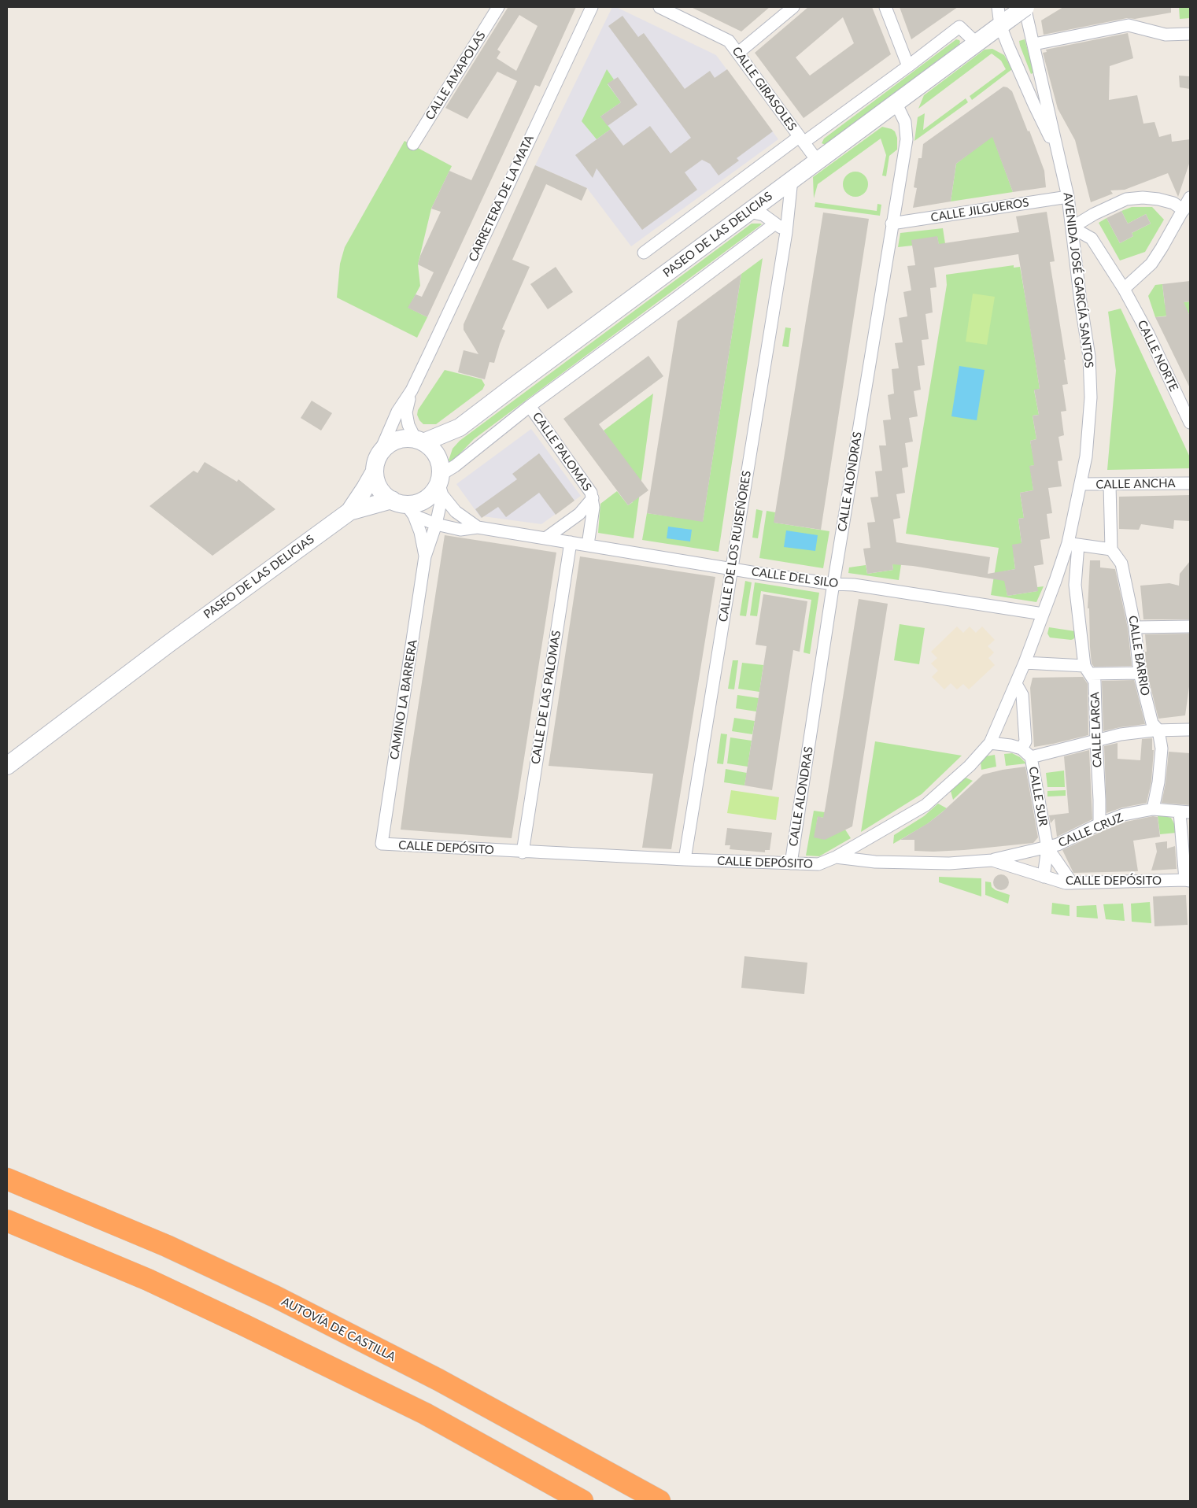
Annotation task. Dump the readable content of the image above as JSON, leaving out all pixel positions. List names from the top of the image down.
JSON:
{
  "streets": {
    "highway": ["AUTOVÍA DE CASTILLA"],
    "main road": ["PASEO DE LAS DELICIAS"],
    "street": [
      "CALLE AMAPOLAS",
      "CALLE GIRASOLES",
      "CARRETERA DE LA MATA",
      "CALLE JILGUEROS",
      "AVENIDA JOSÉ GARCÍA SANTOS",
      "CALLE NORTE",
      "CALLE PALOMAS",
      "CALLE ALONDRAS",
      "CALLE ANCHA",
      "CALLE DE LOS RUISEÑORES",
      "CALLE DEL SILO",
      "CALLE BARRIO",
      "CALLE DE LAS PALOMAS",
      "CAMINO LA BARRERA",
      "CALLE LARGA",
      "CALLE SUR",
      "CALLE CRUZ",
      "CALLE DEPÓSITO"
    ]
  },
  "crossings": [
    ["CALLE GIRASOLES", "PASEO DE LAS DELICIAS"],
    ["CARRETERA DE LA MATA", "PASEO DE LAS DELICIAS"],
    ["CARRETERA DE LA MATA", "CALLE DEL SILO"],
    ["CARRETERA DE LA MATA", "CAMINO LA BARRERA"],
    ["CALLE JILGUEROS", "AVENIDA JOSÉ GARCÍA SANTOS"],
    ["CALLE JILGUEROS", "CALLE ALONDRAS"],
    ["PASEO DE LAS DELICIAS", "AVENIDA JOSÉ GARCÍA SANTOS"],
    ["PASEO DE LAS DELICIAS", "CALLE ALONDRAS"],
    ["PASEO DE LAS DELICIAS", "CALLE DE LOS RUISEÑORES"],
    ["PASEO DE LAS DELICIAS", "CALLE DEL SILO"],
    ["PASEO DE LAS DELICIAS", "CAMINO LA BARRERA"],
    ["AVENIDA JOSÉ GARCÍA SANTOS", "CALLE NORTE"],
    ["AVENIDA JOSÉ GARCÍA SANTOS", "CALLE ANCHA"],
    ["AVENIDA JOSÉ GARCÍA SANTOS", "CALLE DEL SILO"],
    ["AVENIDA JOSÉ GARCÍA SANTOS", "CALLE LARGA"],
    ["AVENIDA JOSÉ GARCÍA SANTOS", "CALLE DEPÓSITO"],
    ["CALLE PALOMAS", "CALLE DEL SILO"],
    ["CALLE ALONDRAS", "CALLE DEL SILO"],
    ["CALLE ALONDRAS", "CALLE DEPÓSITO"],
    ["CALLE DE LOS RUISEÑORES", "CALLE DEL SILO"],
    ["CALLE DE LOS RUISEÑORES", "CALLE DEPÓSITO"],
    ["CALLE DEL SILO", "CALLE DE LAS PALOMAS"],
    ["CALLE DEL SILO", "CAMINO LA BARRERA"],
    ["CALLE BARRIO", "CALLE CRUZ"],
    ["CALLE DE LAS PALOMAS", "CALLE DEPÓSITO"],
    ["CAMINO LA BARRERA", "CALLE DEPÓSITO"],
    ["CALLE LARGA", "CALLE CRUZ"],
    ["CALLE SUR", "CALLE CRUZ"],
    ["CALLE SUR", "CALLE DEPÓSITO"],
    ["CALLE CRUZ", "CALLE DEPÓSITO"]
  ]
}
